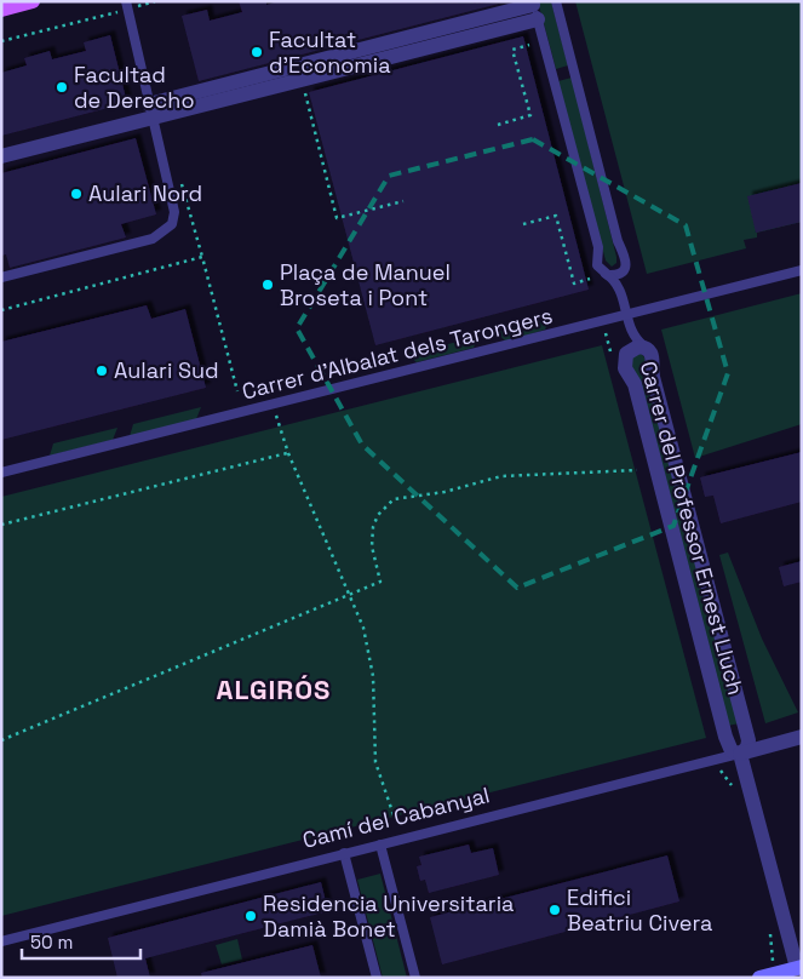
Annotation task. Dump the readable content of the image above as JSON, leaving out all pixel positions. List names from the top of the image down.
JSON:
{
  "streets": {
    "street": ["Carrer del Professor Ernest Lluch", "Camí del Cabanyal"],
    "lane": ["Carrer d'Albalat dels Tarongers"]
  },
  "crossings": [
    ["Carrer d'Albalat dels Tarongers", "Carrer del Professor Ernest Lluch"],
    ["Carrer del Professor Ernest Lluch", "Camí del Cabanyal"]
  ],
  "districts": ["ALGIRÓS"],
  "places": [
    "Facultat d'Economia",
    "Facultad de Derecho",
    "Aulari Nord",
    "Plaça de Manuel Broseta i Pont",
    "Aulari Sud",
    "Edifici Beatriu Civera",
    "Residencia Universitaria Damià Bonet"
  ],
  "scale_bar": "50 m"
}
